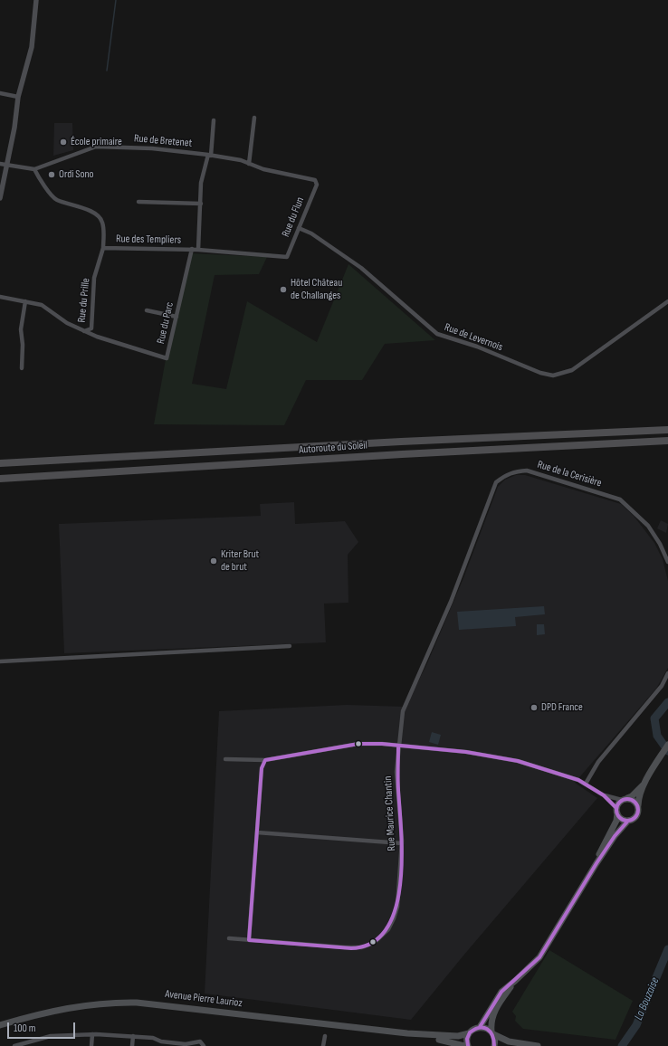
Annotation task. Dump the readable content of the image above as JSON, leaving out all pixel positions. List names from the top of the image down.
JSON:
{
  "streets": {
    "highway": ["Autoroute du Soleil"],
    "main road": ["Avenue Pierre Laurioz"],
    "street": [
      "Rue de Bretenet",
      "Rue du Flun",
      "Rue des Templiers",
      "Rue du Prille",
      "Rue du Parc",
      "Rue de Levernois",
      "Rue de la Cerisière",
      "Rue Maurice Chantin"
    ]
  },
  "crossings": [
    ["Rue de Bretenet", "Rue du Flun"],
    ["Rue de Bretenet", "Rue des Templiers"],
    ["Rue du Flun", "Rue des Templiers"],
    ["Rue du Flun", "Rue de Levernois"],
    ["Rue des Templiers", "Rue du Prille"],
    ["Rue des Templiers", "Rue du Parc"],
    ["Rue du Prille", "Rue du Parc"],
    ["Rue de la Cerisière", "Rue Maurice Chantin"]
  ],
  "water": ["La Bouzaise"],
  "places": [
    "École primaire",
    "Ordi Sono",
    "Hôtel Château de Challanges",
    "Kriter Brut de brut",
    "DPD France"
  ],
  "scale_bar": "100 m"
}
